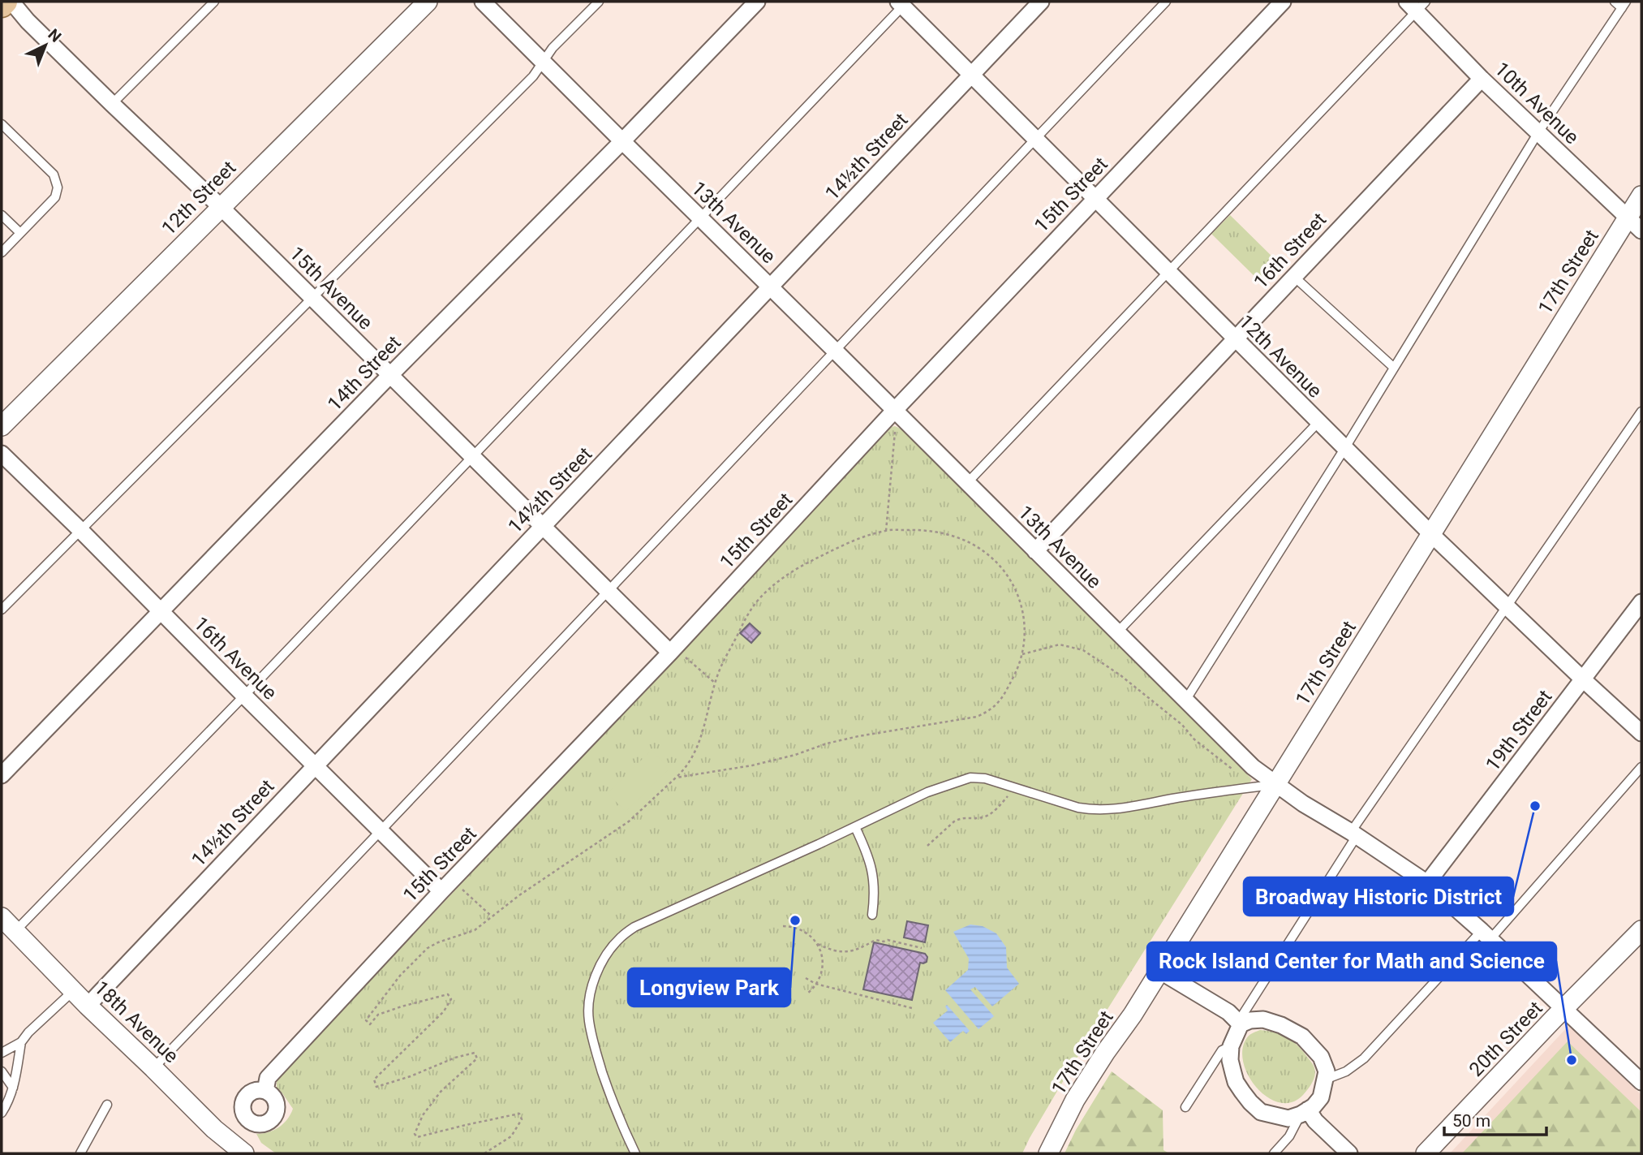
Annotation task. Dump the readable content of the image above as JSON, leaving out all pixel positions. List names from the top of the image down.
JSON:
{
  "streets": {
    "street": [
      "10th Avenue",
      "14½th Street",
      "15th Street",
      "12th Street",
      "13th Avenue",
      "16th Street",
      "17th Street",
      "15th Avenue",
      "12th Avenue",
      "14th Street",
      "16th Avenue",
      "19th Street",
      "18th Avenue",
      "20th Street"
    ]
  },
  "crossings": [
    ["10th Avenue", "16th Street"],
    ["10th Avenue", "17th Street"],
    ["14½th Street", "13th Avenue"],
    ["14½th Street", "15th Avenue"],
    ["14½th Street", "12th Avenue"],
    ["14½th Street", "16th Avenue"],
    ["14½th Street", "18th Avenue"],
    ["15th Street", "13th Avenue"],
    ["15th Street", "15th Avenue"],
    ["15th Street", "12th Avenue"],
    ["15th Street", "16th Avenue"],
    ["12th Street", "15th Avenue"],
    ["13th Avenue", "16th Street"],
    ["13th Avenue", "17th Street"],
    ["13th Avenue", "14th Street"],
    ["13th Avenue", "19th Street"],
    ["13th Avenue", "20th Street"],
    ["16th Street", "12th Avenue"],
    ["17th Street", "12th Avenue"],
    ["15th Avenue", "14th Street"],
    ["12th Avenue", "19th Street"],
    ["14th Street", "16th Avenue"]
  ],
  "places": ["Broadway Historic District", "Longview Park", "Rock Island Center for Math and Science"],
  "scale_bar": "50 m",
  "north": "top right"
}
